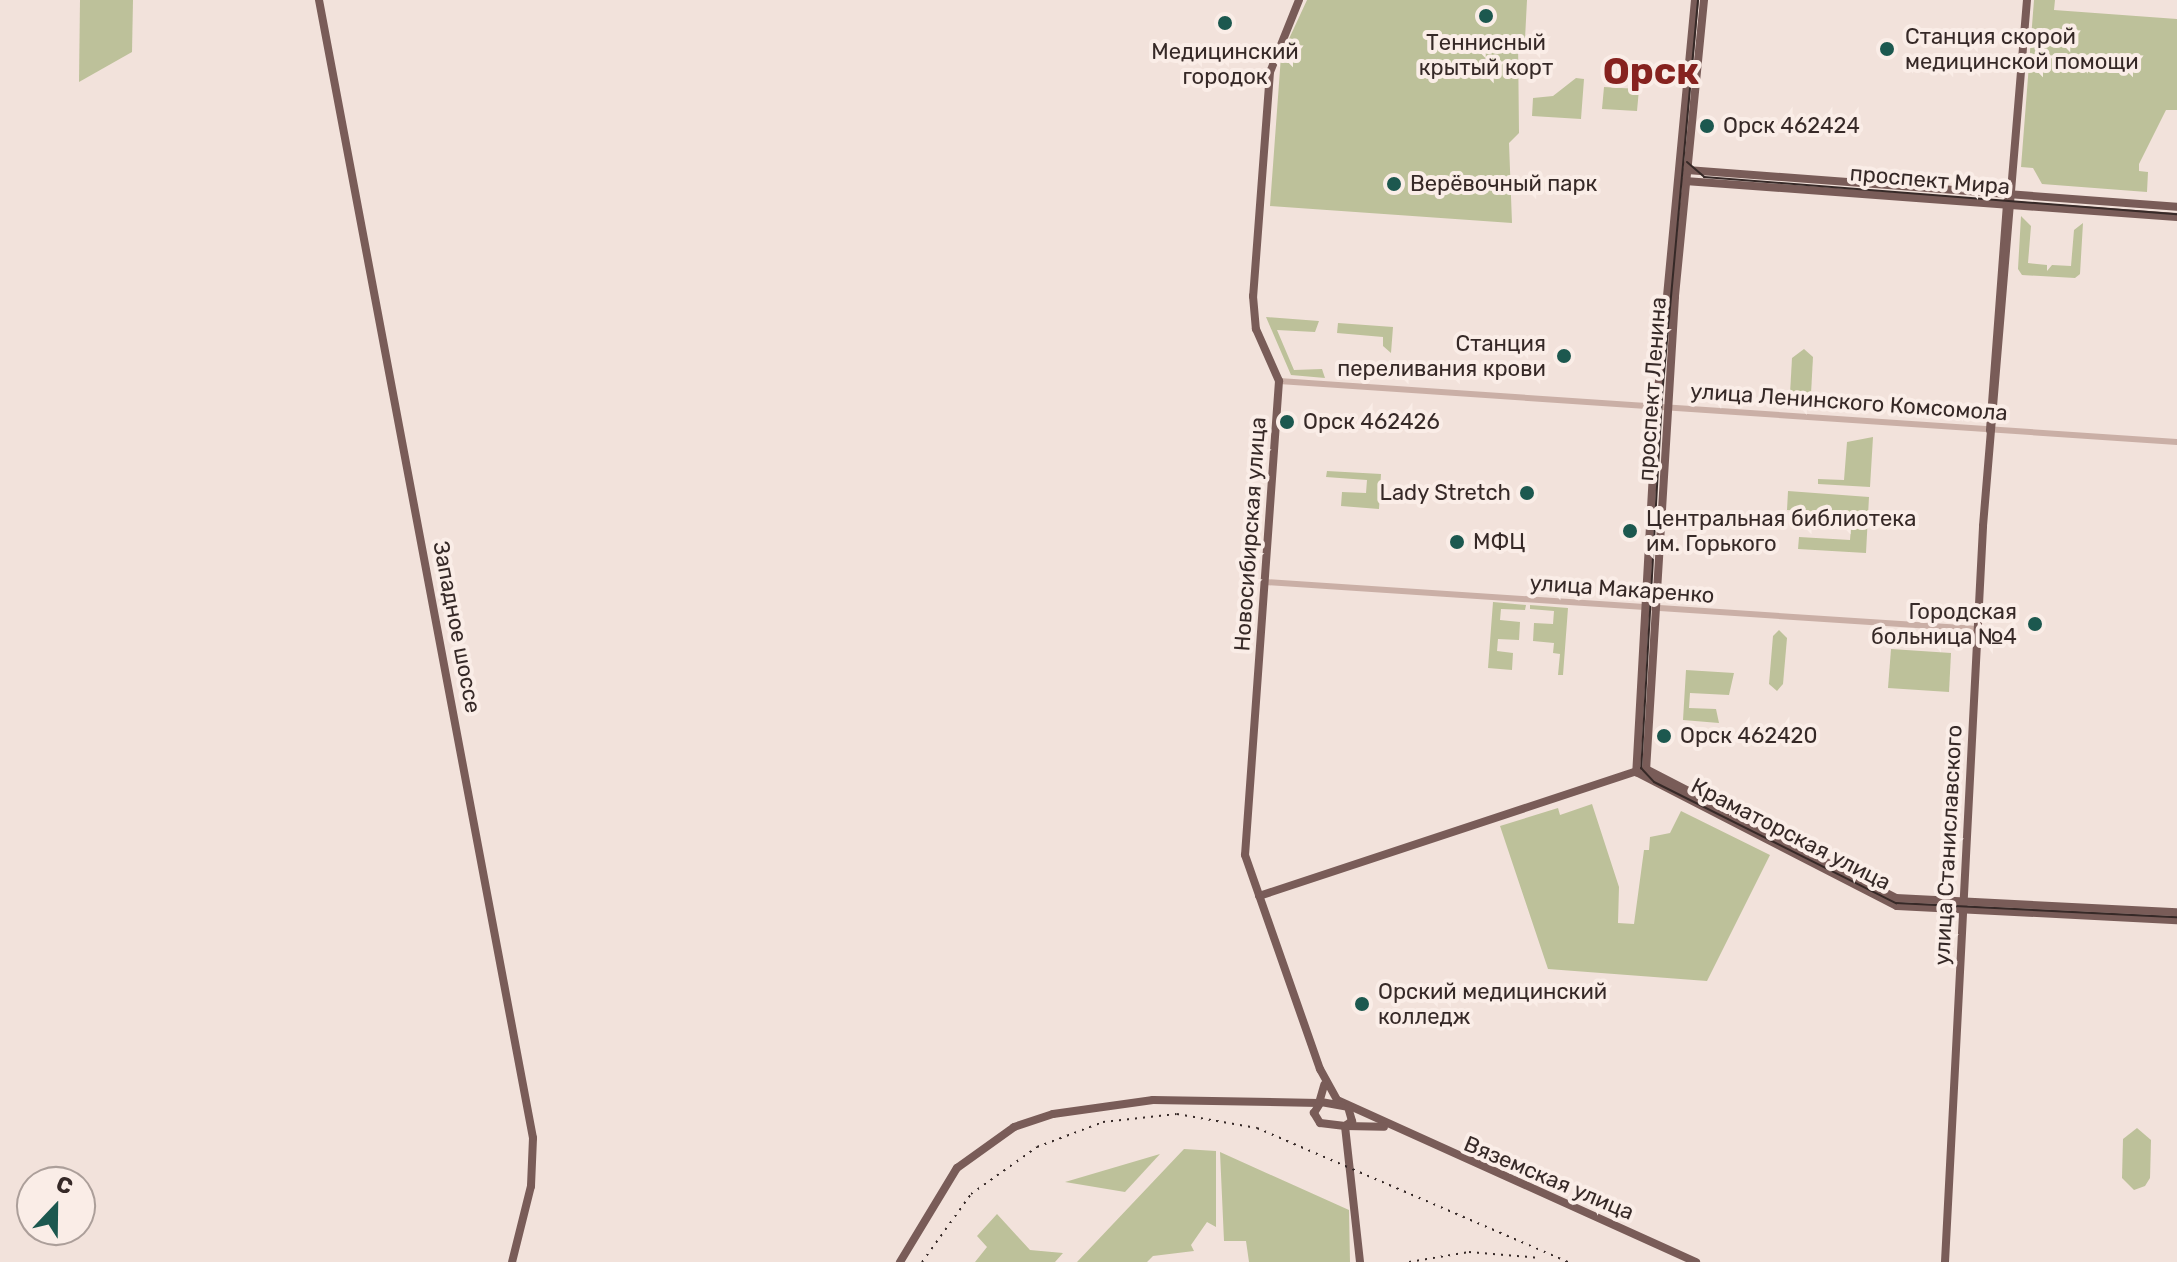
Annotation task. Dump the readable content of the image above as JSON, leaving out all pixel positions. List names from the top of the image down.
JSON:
{
  "streets": {
    "main road": [
      "проспект Мира",
      "проспект Ленина",
      "Новосибирская улица",
      "Западное шоссе",
      "Краматорская улица",
      "улица Станиславского",
      "Вяземская улица"
    ],
    "street": ["улица Ленинского Комсомола", "улица Макаренко"]
  },
  "crossings": [
    ["проспект Мира", "проспект Ленина"],
    ["проспект Мира", "улица Станиславского"],
    ["проспект Ленина", "улица Ленинского Комсомола"],
    ["проспект Ленина", "улица Макаренко"],
    ["проспект Ленина", "Краматорская улица"],
    ["улица Ленинского Комсомола", "Новосибирская улица"],
    ["улица Ленинского Комсомола", "улица Станиславского"],
    ["Новосибирская улица", "улица Макаренко"],
    ["улица Макаренко", "улица Станиславского"],
    ["Краматорская улица", "улица Станиславского"]
  ],
  "districts": ["Орск"],
  "places": [
    "Теннисный крытый корт",
    "Медицинский городок",
    "Станция скорой медицинской помощи",
    "Орск 462424",
    "Верёвочный парк",
    "Станция переливания крови",
    "Орск 462426",
    "Lady Stretch",
    "Центральная библиотека им. Горького",
    "МФЦ",
    "Городская больница №4",
    "Орск 462420",
    "Орский медицинский колледж"
  ],
  "north": "top"
}
